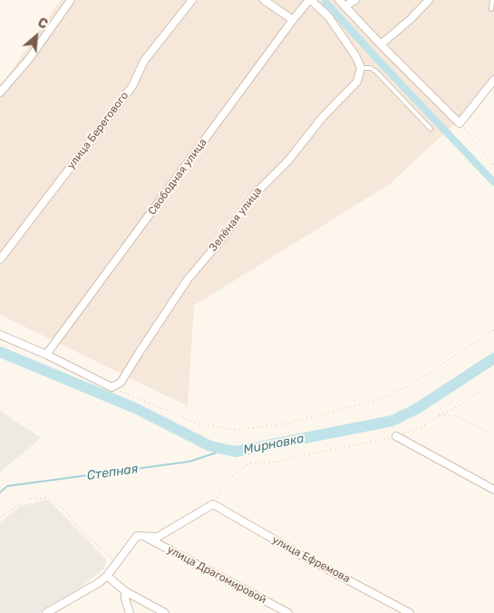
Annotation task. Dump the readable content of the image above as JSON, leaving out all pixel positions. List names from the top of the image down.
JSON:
{
  "streets": {
    "street": [
      "улица Берегового",
      "Свободная улица",
      "Зелёная улица",
      "улица Ефремова",
      "улица Драгомировой"
    ]
  },
  "water": ["Мирновка", "Степная"],
  "north": "top right"
}
